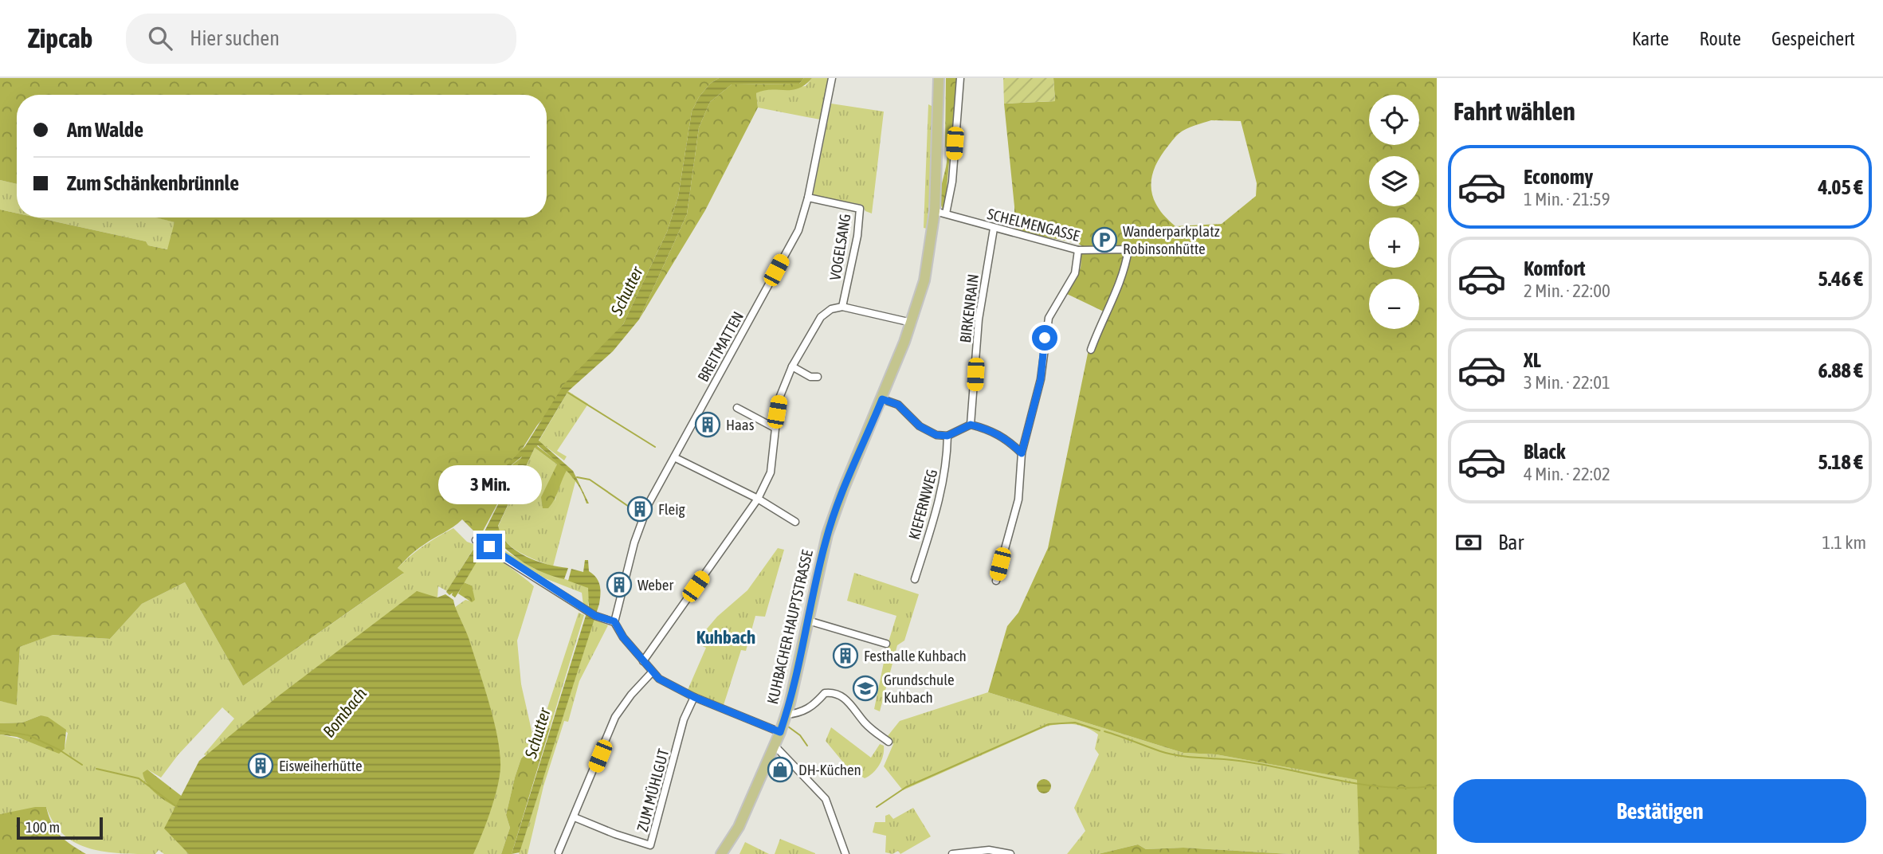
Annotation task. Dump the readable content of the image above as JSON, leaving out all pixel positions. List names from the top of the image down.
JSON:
{
  "streets": {
    "main road": ["KUHBACHER HAUPTSTRASSE"],
    "street": [
      "SCHELMENGASSE",
      "VOGELSANG",
      "BIRKENRAIN",
      "BREITMATTEN",
      "KIEFERNWEG",
      "ZUM MÜHLGUT"
    ]
  },
  "crossings": [
    ["SCHELMENGASSE", "BIRKENRAIN"],
    ["SCHELMENGASSE", "KUHBACHER HAUPTSTRASSE"],
    ["VOGELSANG", "BREITMATTEN"]
  ],
  "districts": ["Kuhbach"],
  "water": ["Schutter", "Bombach"],
  "places": {
    "parking": ["Wanderparkplatz Robinsonhütte"],
    "building": [
      "Haas",
      "Fleig",
      "Weber",
      "Festhalle Kuhbach",
      "Eisweiherhütte"
    ],
    "school or university": ["Grundschule Kuhbach"],
    "shop": ["DH-Küchen"]
  },
  "scale_bar": "100 m",
  "page": {
    "header": "Zipcab",
    "search": "Hier suchen",
    "nav": ["Karte", "Route", "Gespeichert"],
    "heading": "Fahrt wählen",
    "map_buttons": ["+", "−"],
    "banner": ["Am Walde", "Zum Schänkenbrünnle"],
    "list": [
      {
        "name": "Economy",
        "note": "1 Min. · 21:59",
        "value": "4.05 €"
      },
      {
        "name": "Komfort",
        "note": "2 Min. · 22:00",
        "value": "5.46 €"
      },
      {
        "name": "XL",
        "note": "3 Min. · 22:01",
        "value": "6.88 €"
      },
      {
        "name": "Black",
        "note": "4 Min. · 22:02",
        "value": "5.18 €"
      }
    ],
    "bubble": "3 Min.",
    "pay": ["Bar", "1.1 km"],
    "buttons": "Bestätigen",
    "scale": "100 m"
  }
}
